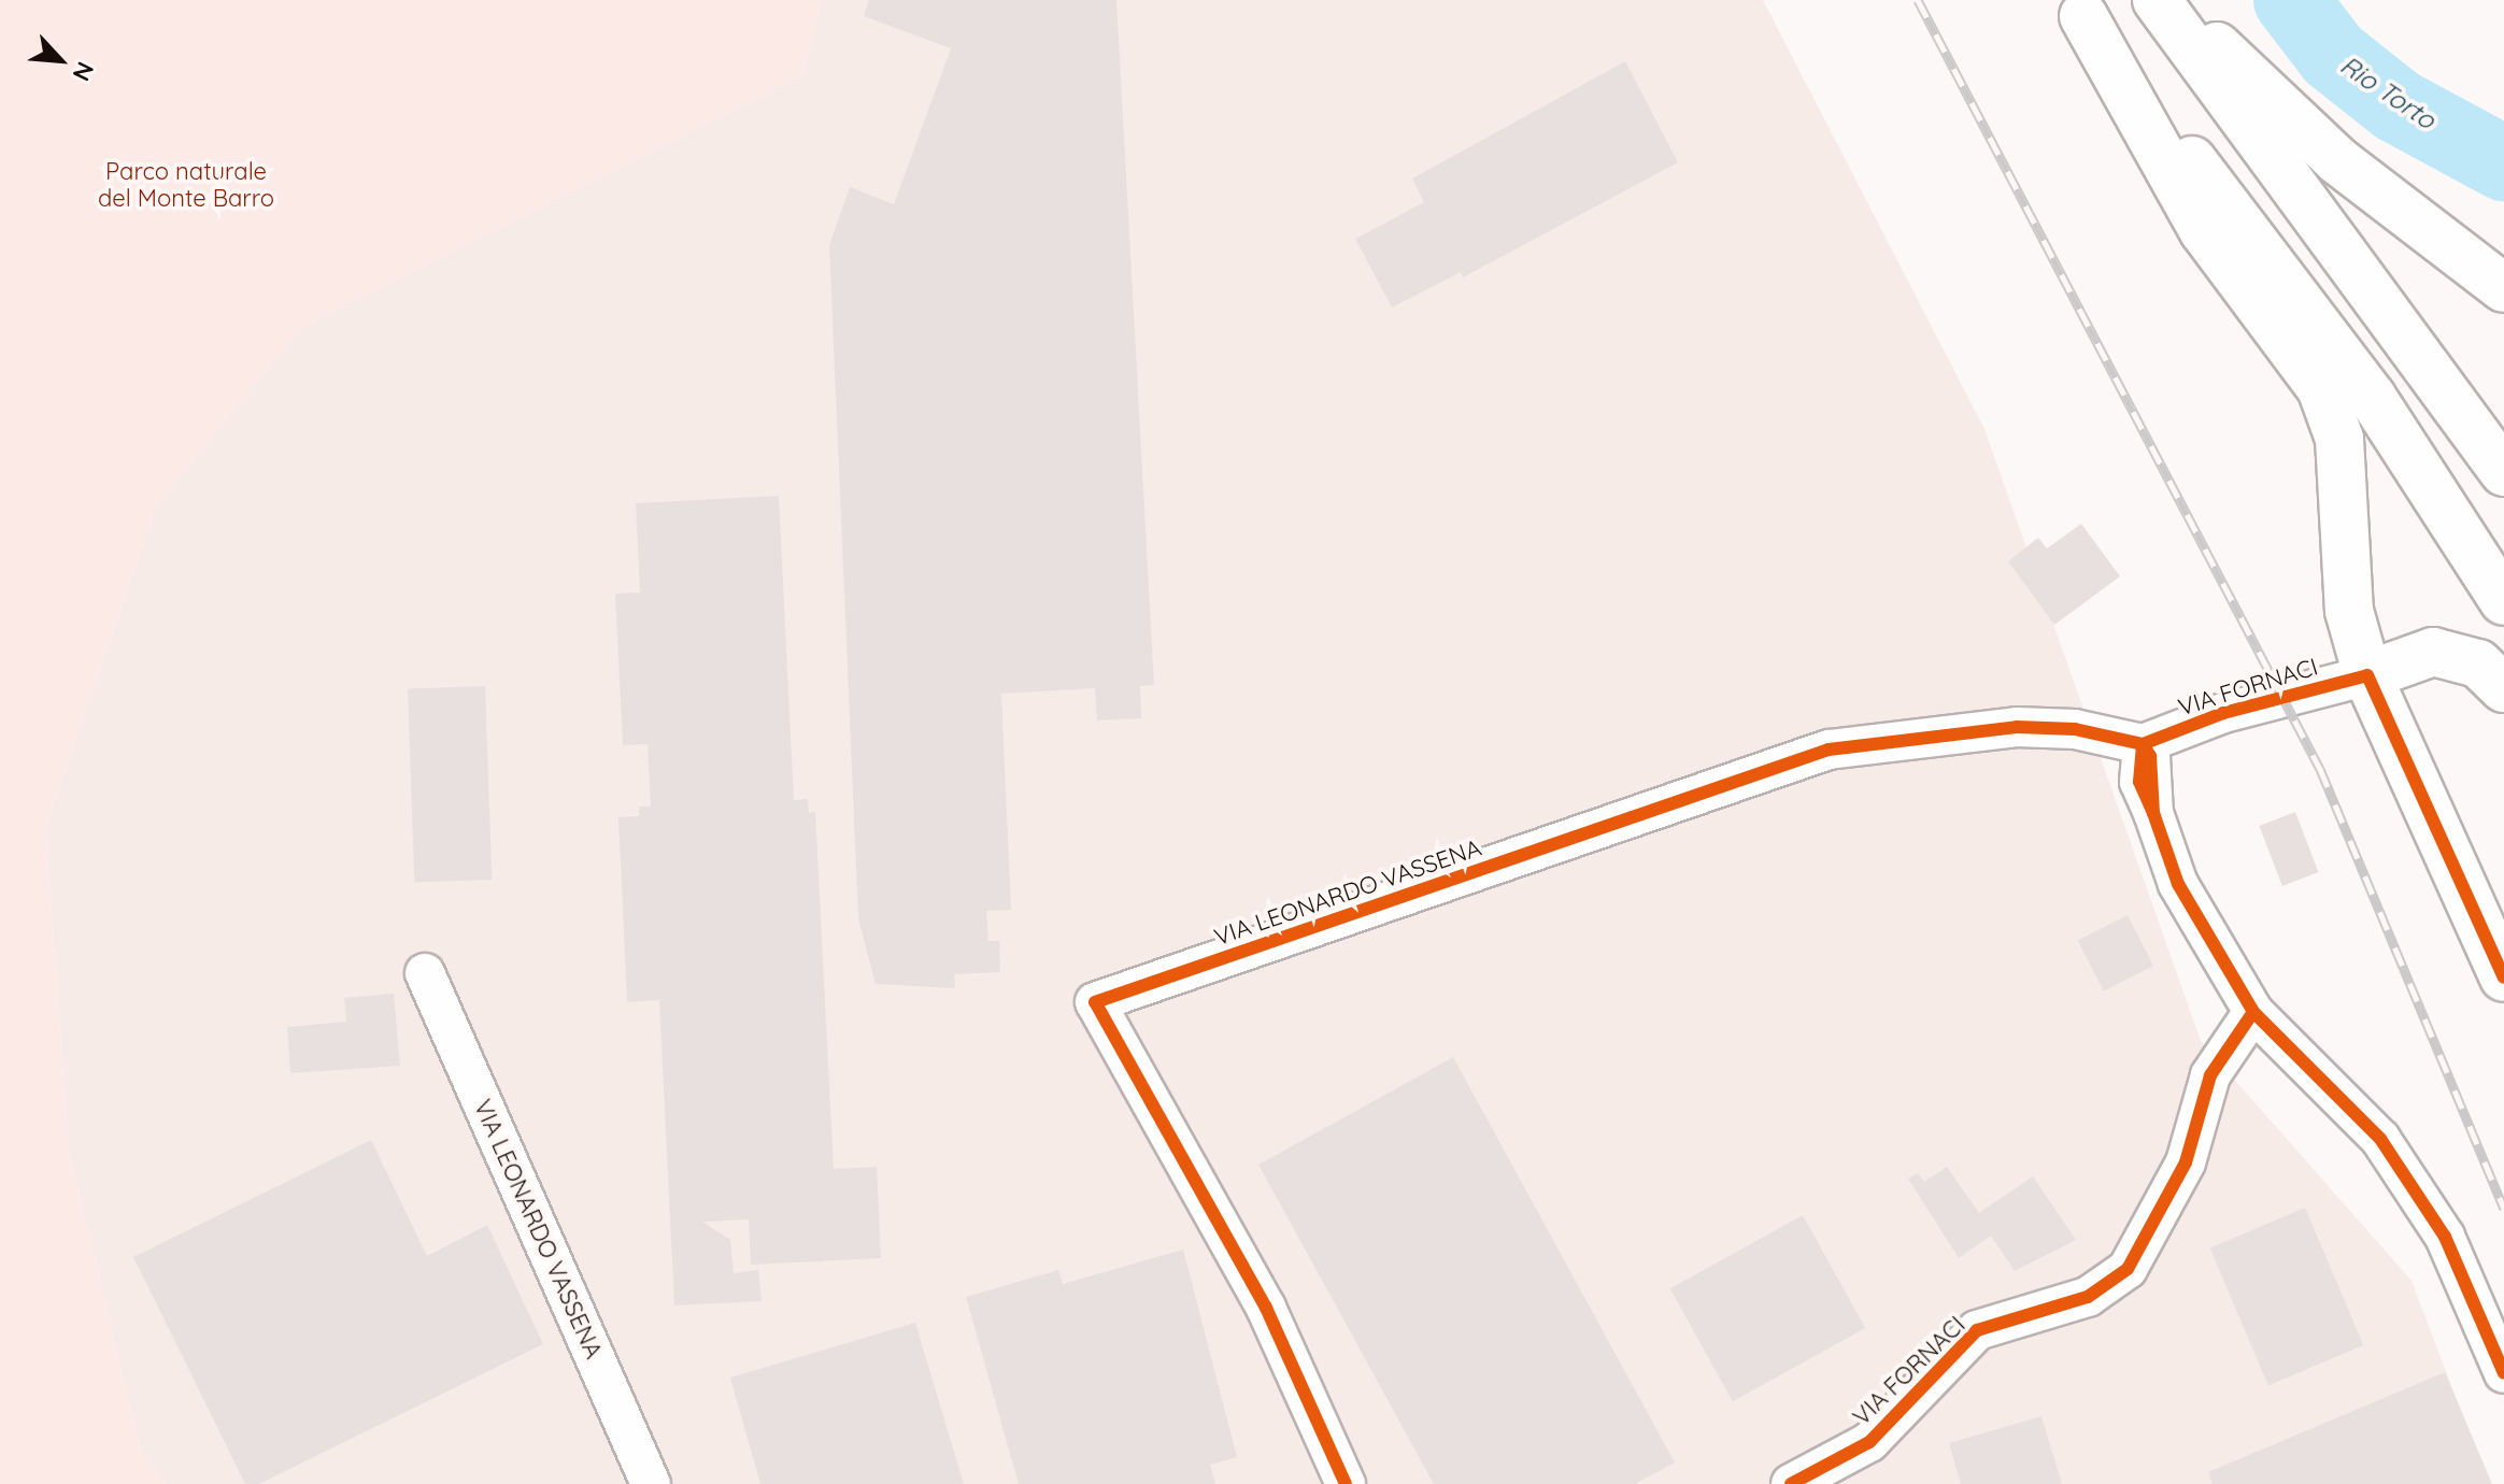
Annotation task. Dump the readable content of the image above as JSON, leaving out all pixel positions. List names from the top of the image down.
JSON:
{
  "streets": {
    "street": ["VIA FORNACI", "VIA LEONARDO VASSENA"]
  },
  "crossings": [
    ["VIA FORNACI", "VIA LEONARDO VASSENA"]
  ],
  "water": ["Rio Torto"],
  "parks": ["Parco naturale del Monte Barro"],
  "north": "bottom right"
}
